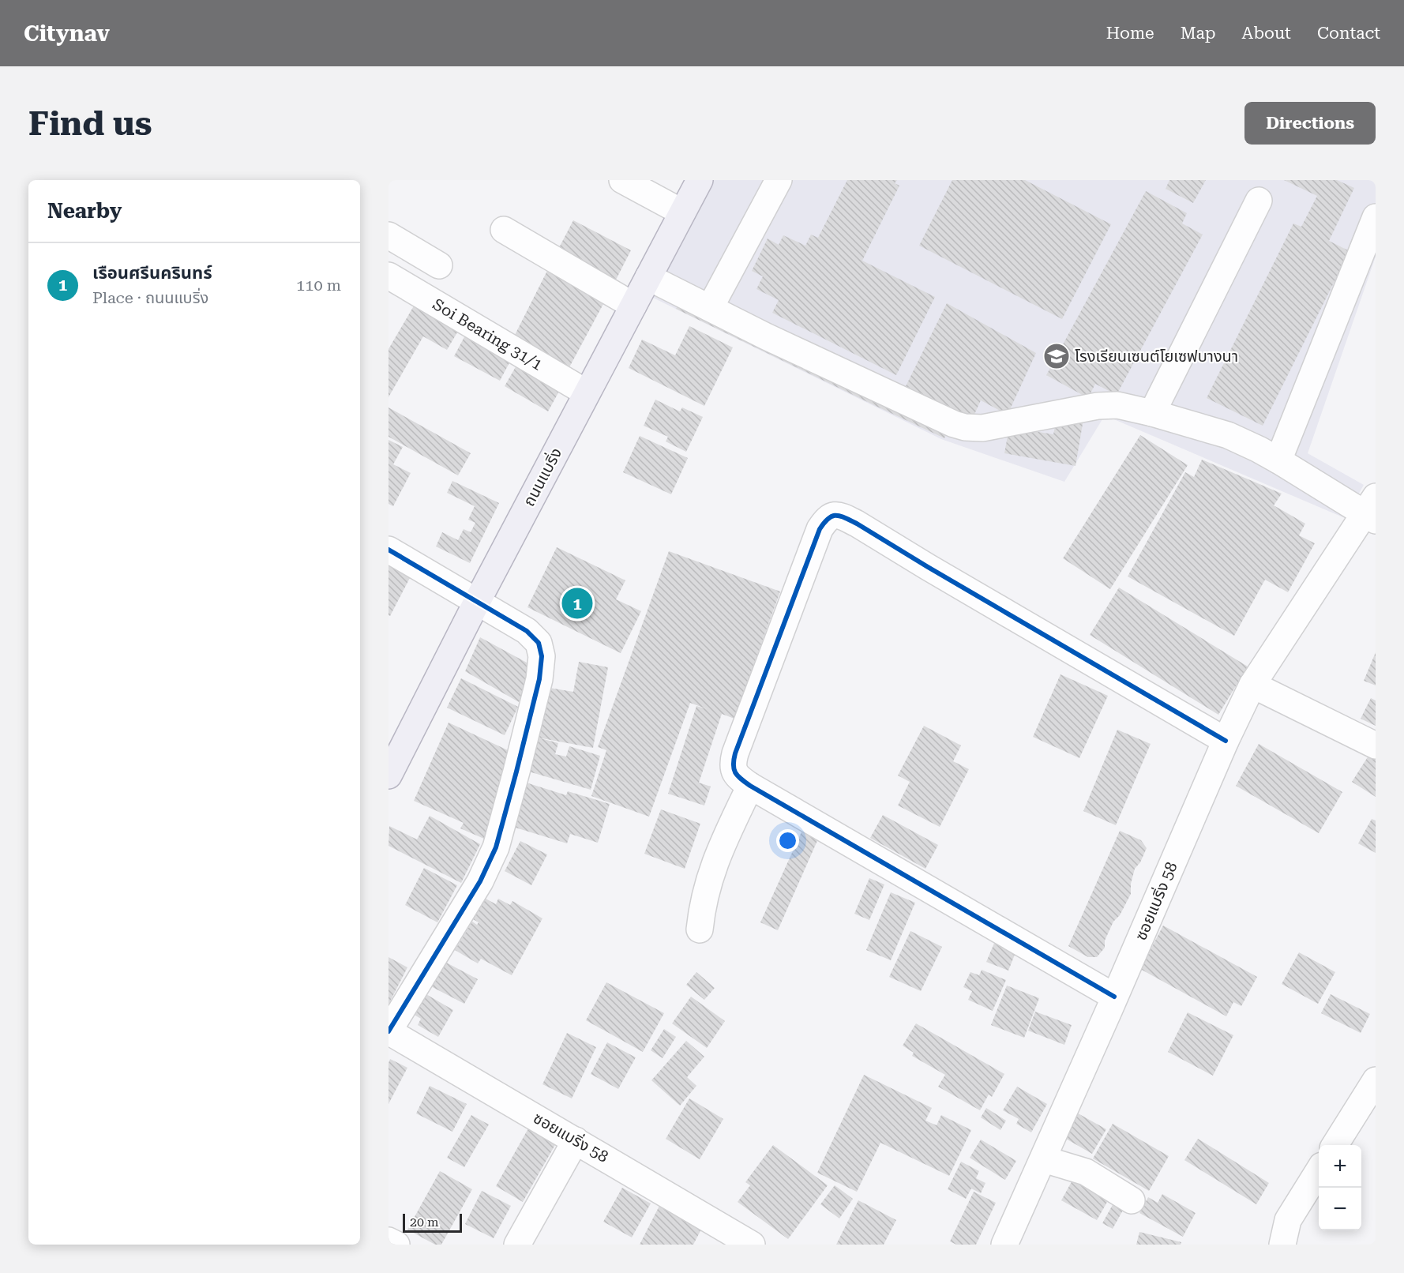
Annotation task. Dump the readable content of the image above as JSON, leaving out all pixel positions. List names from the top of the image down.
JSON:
{
  "streets": {
    "main road": ["ถนนแบริ่ง"],
    "street": ["Soi Bearing 31/1", "ซอยแบริ่ง 58"]
  },
  "crossings": [
    ["Soi Bearing 31/1", "ถนนแบริ่ง"]
  ],
  "places": {
    "school or university": ["โรงเรียนเซนต์โยเซฟบางนา"]
  },
  "scale_bar": "20 m",
  "page": {
    "header": "Citynav",
    "nav": [
      "Home",
      "Map",
      "About",
      "Contact"
    ],
    "buttons": "Directions",
    "title": "Find us",
    "heading": "Nearby",
    "list": [
      {
        "mark": "1",
        "name": "เรือนศรีนครินทร์",
        "note": "Place · ถนนแบริ่ง",
        "value": "110 m"
      }
    ],
    "pins": "1",
    "map_buttons": ["+", "−"],
    "scale": "20 m"
  }
}
